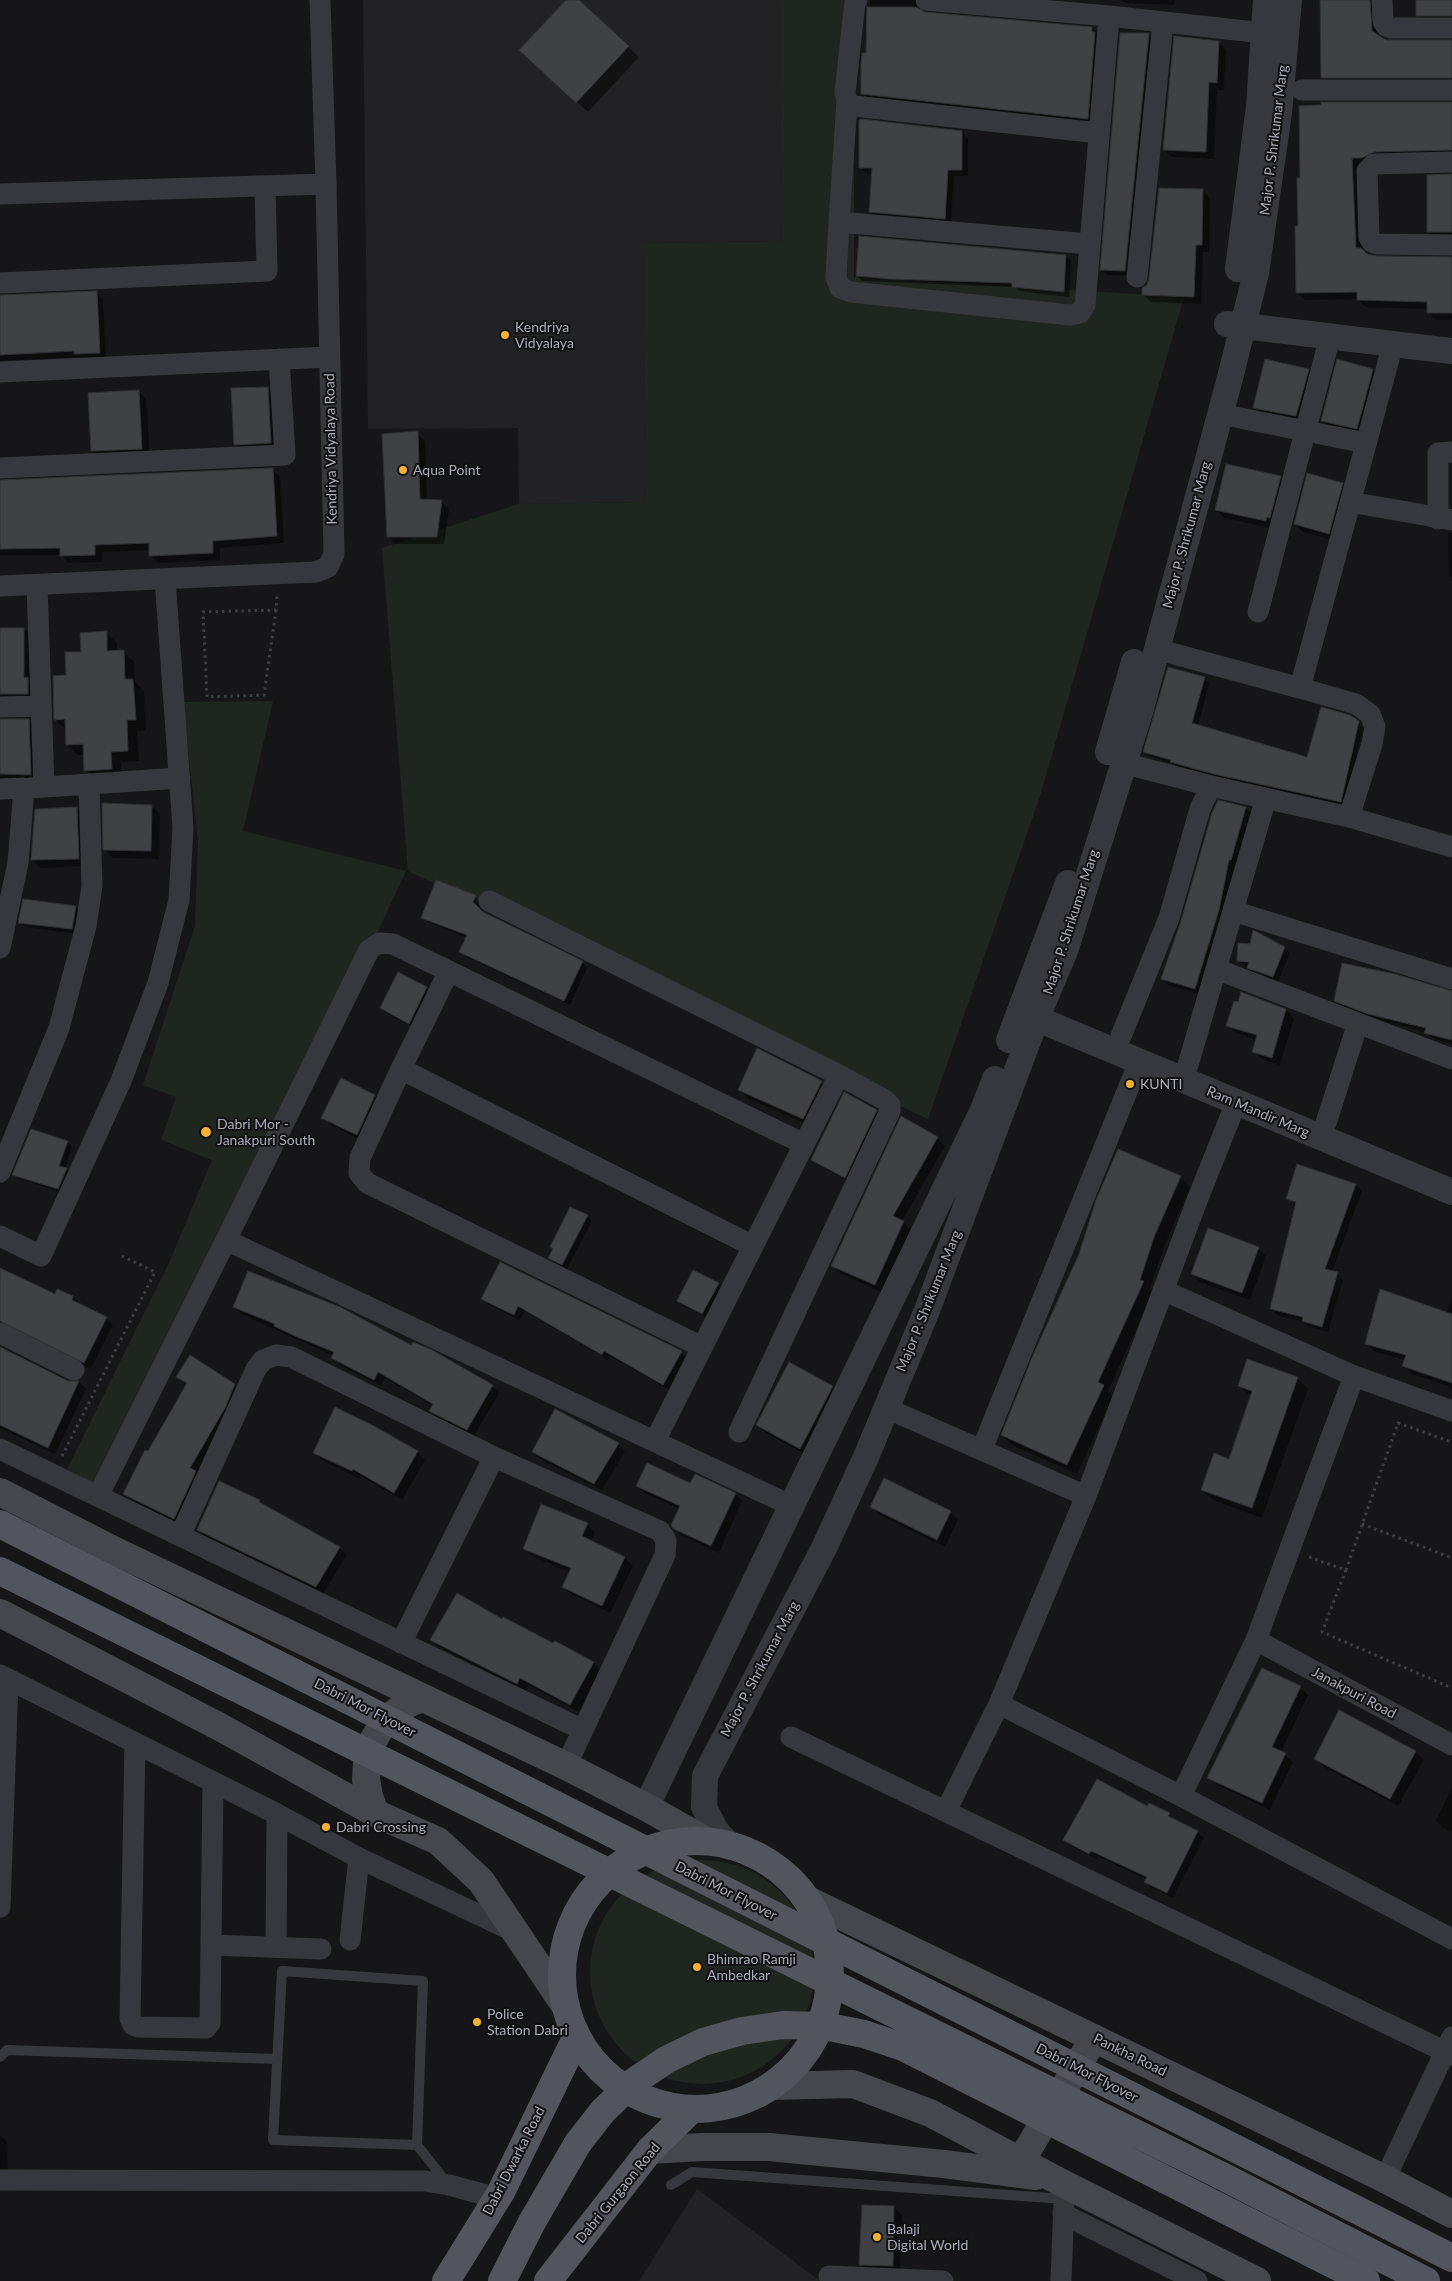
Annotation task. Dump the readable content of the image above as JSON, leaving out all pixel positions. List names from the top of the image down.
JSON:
{
  "streets": {
    "main road": [
      "Dabri Mor Flyover",
      "Pankha Road",
      "Dabri Dwarka Road",
      "Dabri Gurgaon Road"
    ],
    "street": [
      "Major P. Shrikumar Marg",
      "Kendriya Vidyalaya Road",
      "Ram Mandir Marg",
      "Janakpuri Road"
    ]
  },
  "crossings": [
    ["Major P. Shrikumar Marg", "Ram Mandir Marg"]
  ],
  "places": [
    "Kendriya Vidyalaya",
    "Aqua Point",
    "KUNTI",
    "Dabri Mor - Janakpuri South",
    "Dabri Crossing",
    "Bhimrao Ramji Ambedkar",
    "Police Station Dabri",
    "Balaji Digital World"
  ]
}
